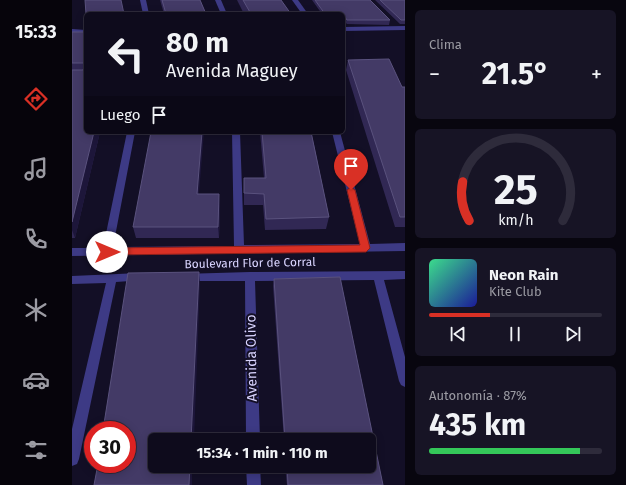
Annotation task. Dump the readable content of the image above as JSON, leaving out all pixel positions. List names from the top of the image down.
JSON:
{
  "streets": {
    "street": ["Boulevard Flor de Corral", "Avenida Olivo"]
  },
  "crossings": [
    ["Boulevard Flor de Corral", "Avenida Olivo"]
  ],
  "page": {
    "tabs": "15:33",
    "tile": [
      "Clima",
      ["Autonomía · 87%", "435 km"]
    ],
    "turn": ["80 m", "Avenida Maguey"],
    "heat": ["−", "21.5°", "+"],
    "then": "Luego",
    "song": ["Neon Rain", "Kite Club"],
    "limit": "30",
    "trip": "15:34 · 1 min · 110 m",
    "gauge": ["25", "km/h"]
  }
}
